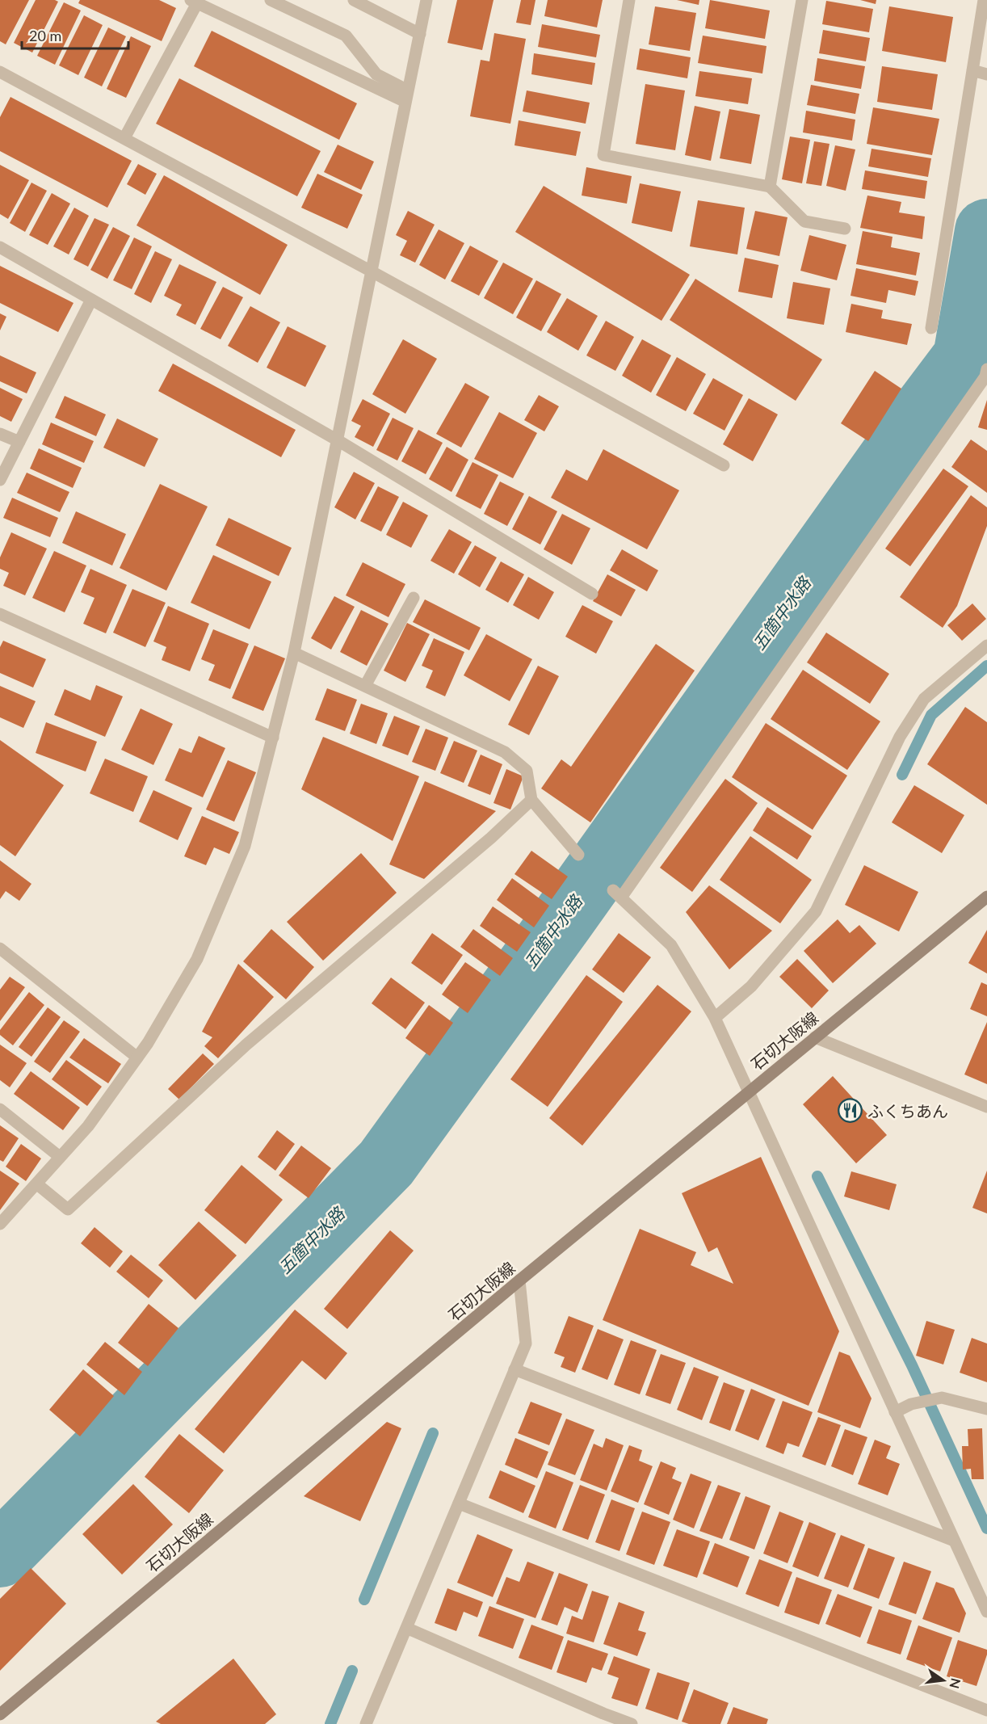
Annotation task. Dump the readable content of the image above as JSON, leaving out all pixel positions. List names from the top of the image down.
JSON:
{
  "streets": {
    "main road": ["石切大阪線"]
  },
  "water": ["五箇中水路"],
  "places": {
    "restaurant": ["ふくちあん"]
  },
  "scale_bar": "20 m",
  "north": "right"
}
